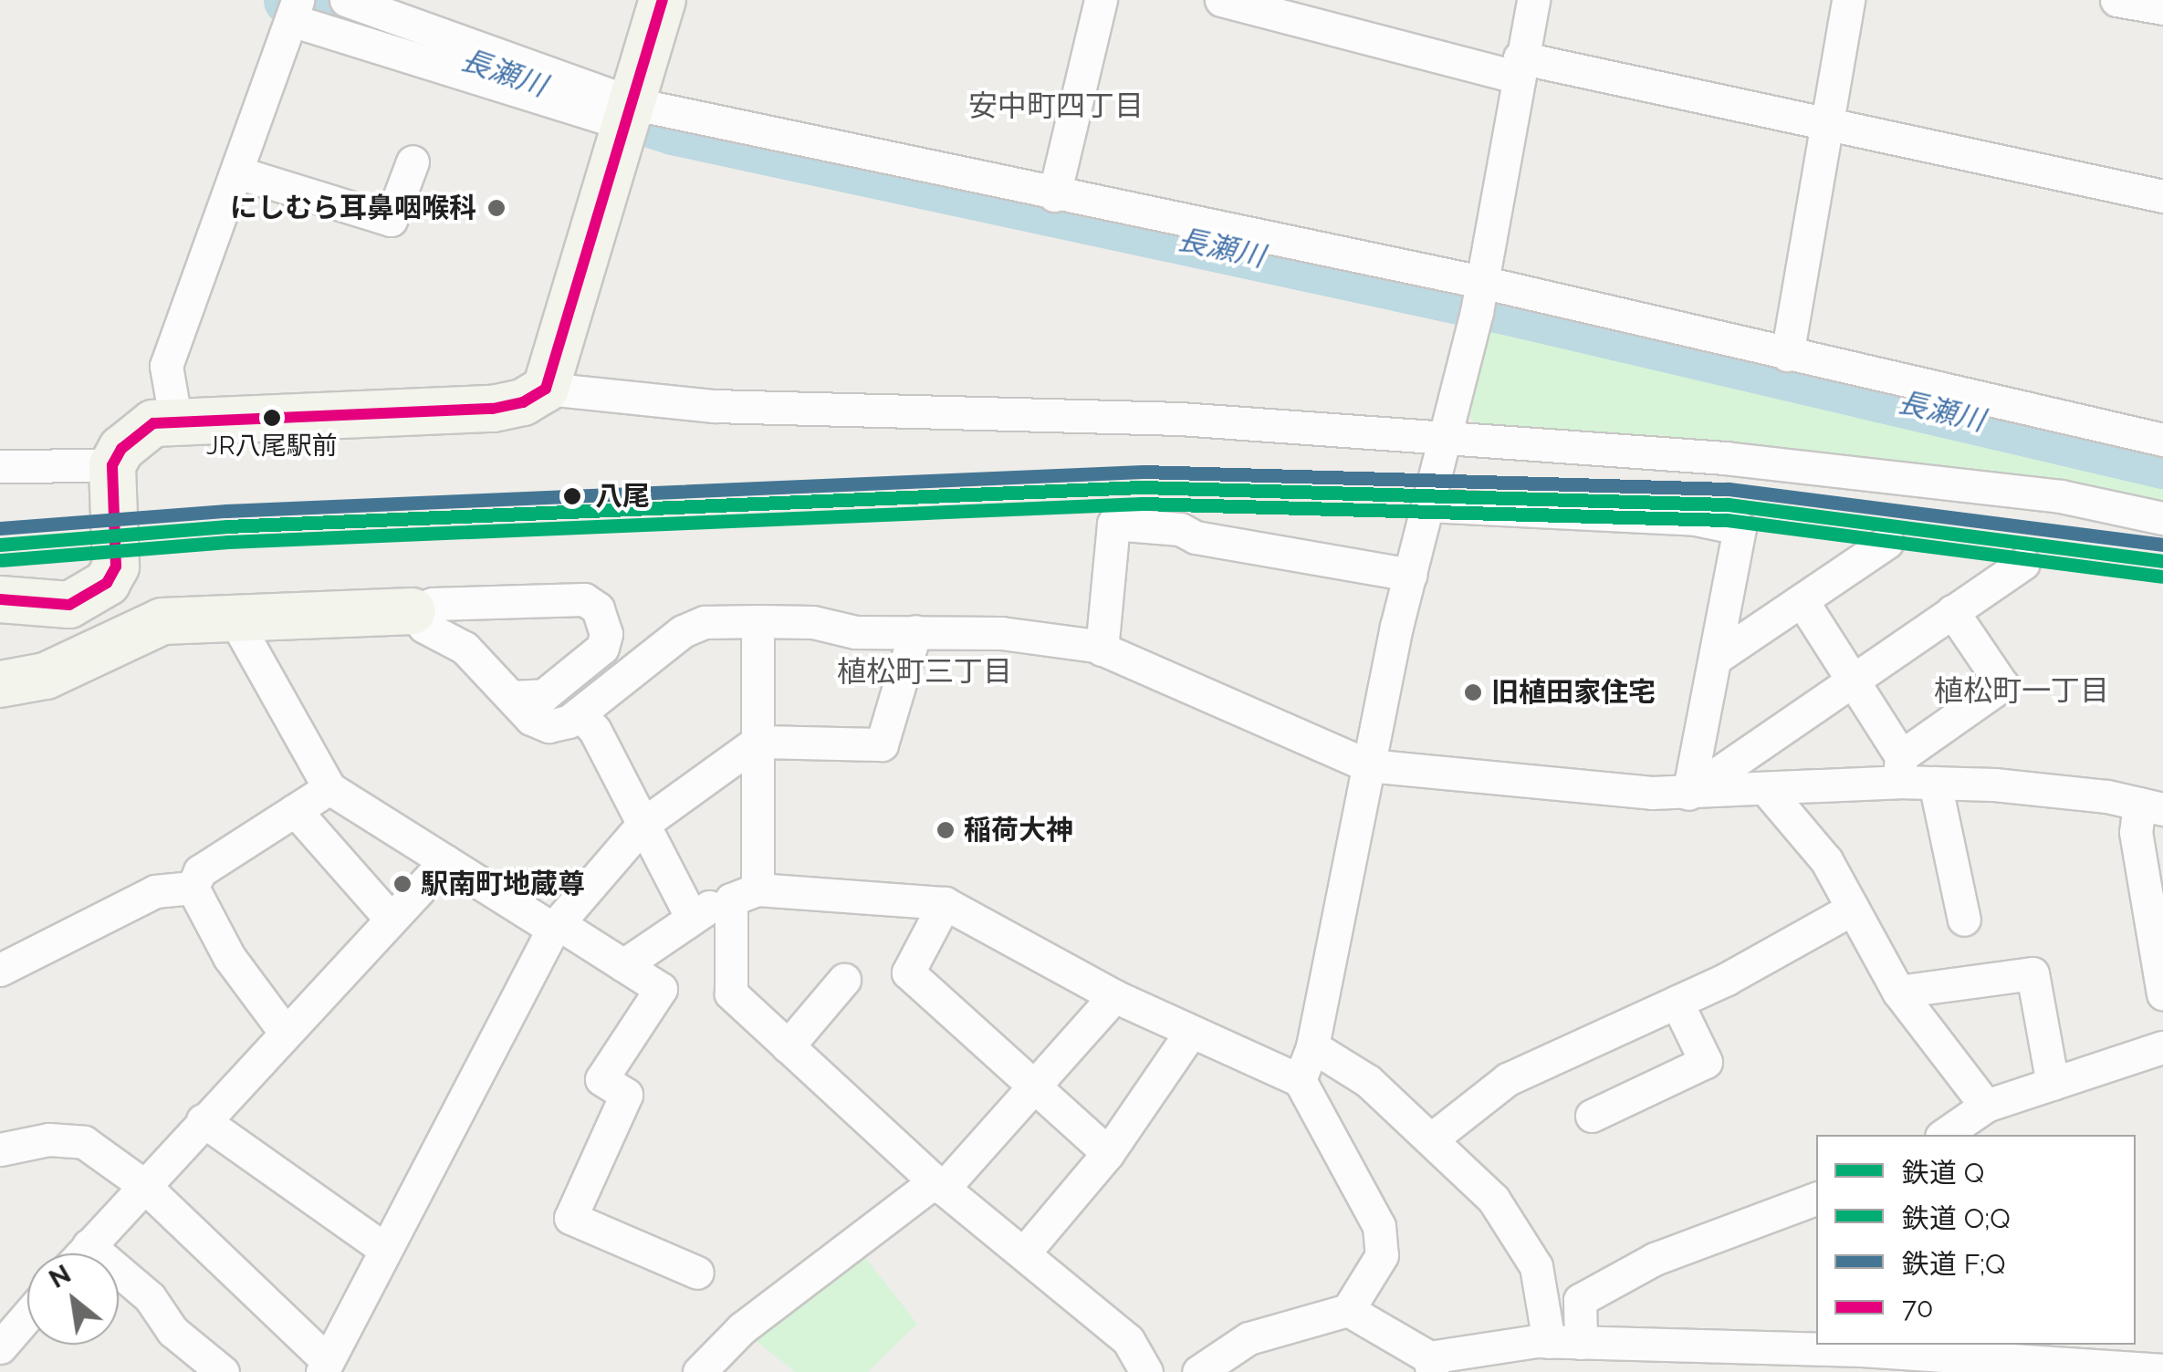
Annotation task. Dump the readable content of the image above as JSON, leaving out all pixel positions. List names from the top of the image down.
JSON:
{
  "districts": ["安中町四丁目", "植松町三丁目", "植松町一丁目"],
  "water": ["長瀬川"],
  "places": [
    "にしむら耳鼻咽喉科",
    "JR八尾駅前",
    "八尾",
    "旧植田家住宅",
    "稲荷大神",
    "駅南町地蔵尊"
  ],
  "lines": [
    "transit line 70",
    "rail line F;Q",
    "rail line Q",
    "rail line O;Q"
  ],
  "legend": [
    "鉄道 Q",
    "鉄道 O;Q",
    "鉄道 F;Q",
    "70"
  ],
  "north": "top left"
}
